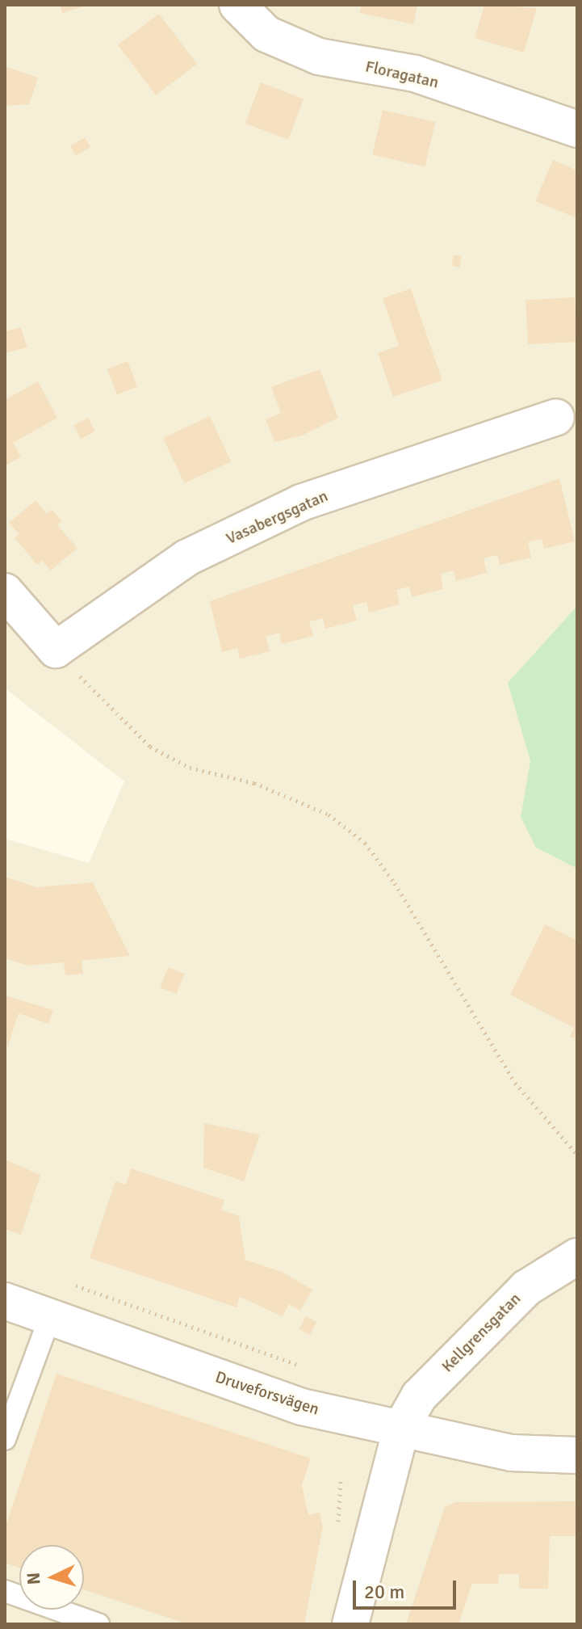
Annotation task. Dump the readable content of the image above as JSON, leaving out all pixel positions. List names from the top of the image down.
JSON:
{
  "streets": {
    "street": [
      "Floragatan",
      "Vasabergsgatan",
      "Kellgrensgatan",
      "Druveforsvägen"
    ]
  },
  "crossings": [
    ["Kellgrensgatan", "Druveforsvägen"]
  ],
  "scale_bar": "20 m",
  "north": "left"
}
